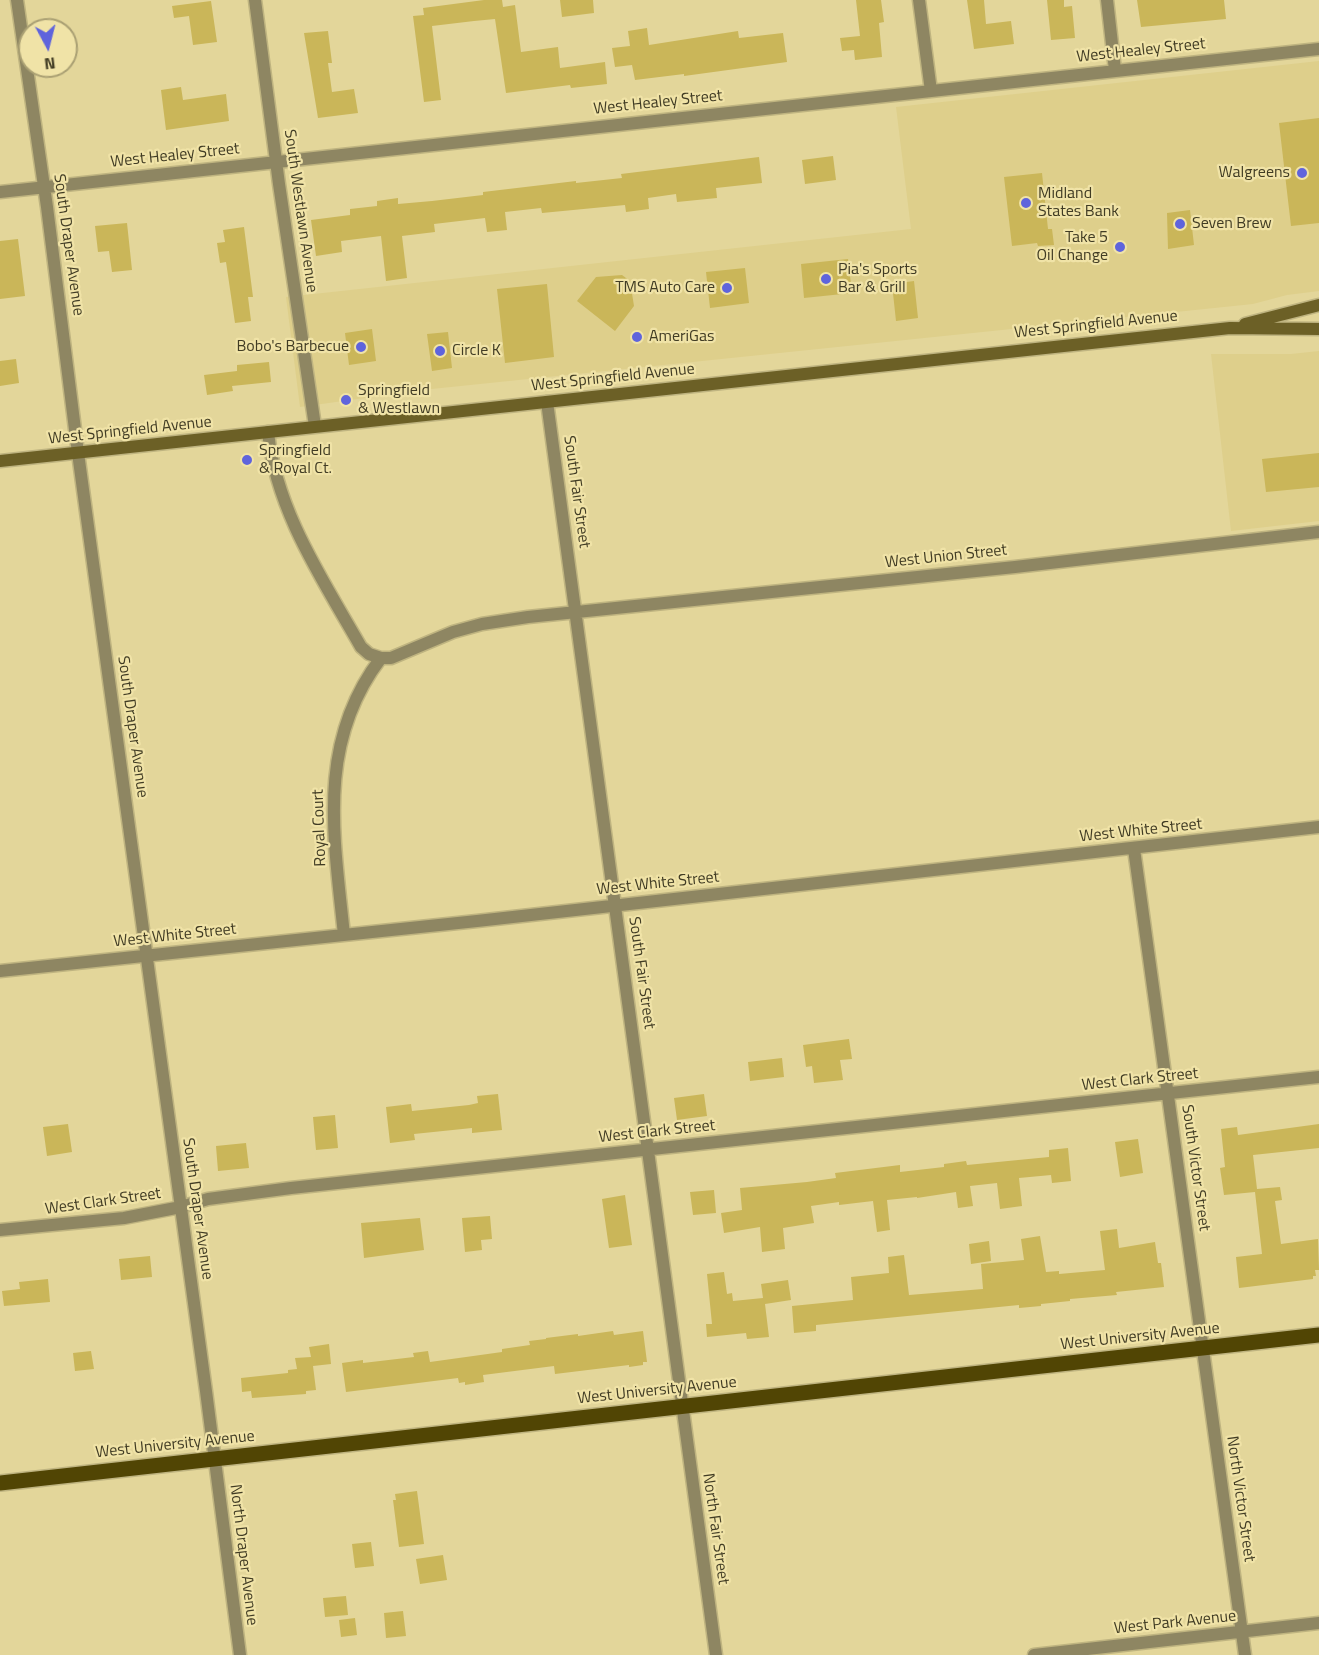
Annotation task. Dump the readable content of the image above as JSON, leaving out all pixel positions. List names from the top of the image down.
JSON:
{
  "streets": {
    "main road": ["West Springfield Avenue", "West University Avenue"],
    "street": [
      "West Healey Street",
      "South Westlawn Avenue",
      "South Draper Avenue",
      "South Fair Street",
      "West Union Street",
      "Royal Court",
      "West White Street",
      "West Clark Street",
      "South Victor Street",
      "North Victor Street",
      "North Fair Street",
      "North Draper Avenue",
      "West Park Avenue"
    ]
  },
  "crossings": [
    ["West Healey Street", "South Westlawn Avenue"],
    ["West Healey Street", "South Draper Avenue"],
    ["South Westlawn Avenue", "West Springfield Avenue"],
    ["South Draper Avenue", "West Springfield Avenue"],
    ["South Draper Avenue", "West White Street"],
    ["South Draper Avenue", "West Clark Street"],
    ["South Draper Avenue", "West University Avenue"],
    ["South Draper Avenue", "North Draper Avenue"],
    ["West Springfield Avenue", "South Fair Street"],
    ["South Fair Street", "West Union Street"],
    ["South Fair Street", "West White Street"],
    ["South Fair Street", "West Clark Street"],
    ["South Fair Street", "West University Avenue"],
    ["South Fair Street", "North Fair Street"],
    ["Royal Court", "West White Street"],
    ["West White Street", "South Victor Street"],
    ["West Clark Street", "South Victor Street"],
    ["South Victor Street", "West University Avenue"],
    ["South Victor Street", "North Victor Street"],
    ["West University Avenue", "North Victor Street"],
    ["West University Avenue", "North Fair Street"],
    ["West University Avenue", "North Draper Avenue"],
    ["North Victor Street", "West Park Avenue"]
  ],
  "places": [
    "Walgreens",
    "Midland States Bank",
    "Seven Brew",
    "Take 5 Oil Change",
    "Pia's Sports Bar & Grill",
    "TMS Auto Care",
    "AmeriGas",
    "Bobo's Barbecue",
    "Circle K",
    "Springfield & Westlawn",
    "Springfield & Royal Ct."
  ],
  "north": "bottom"
}
